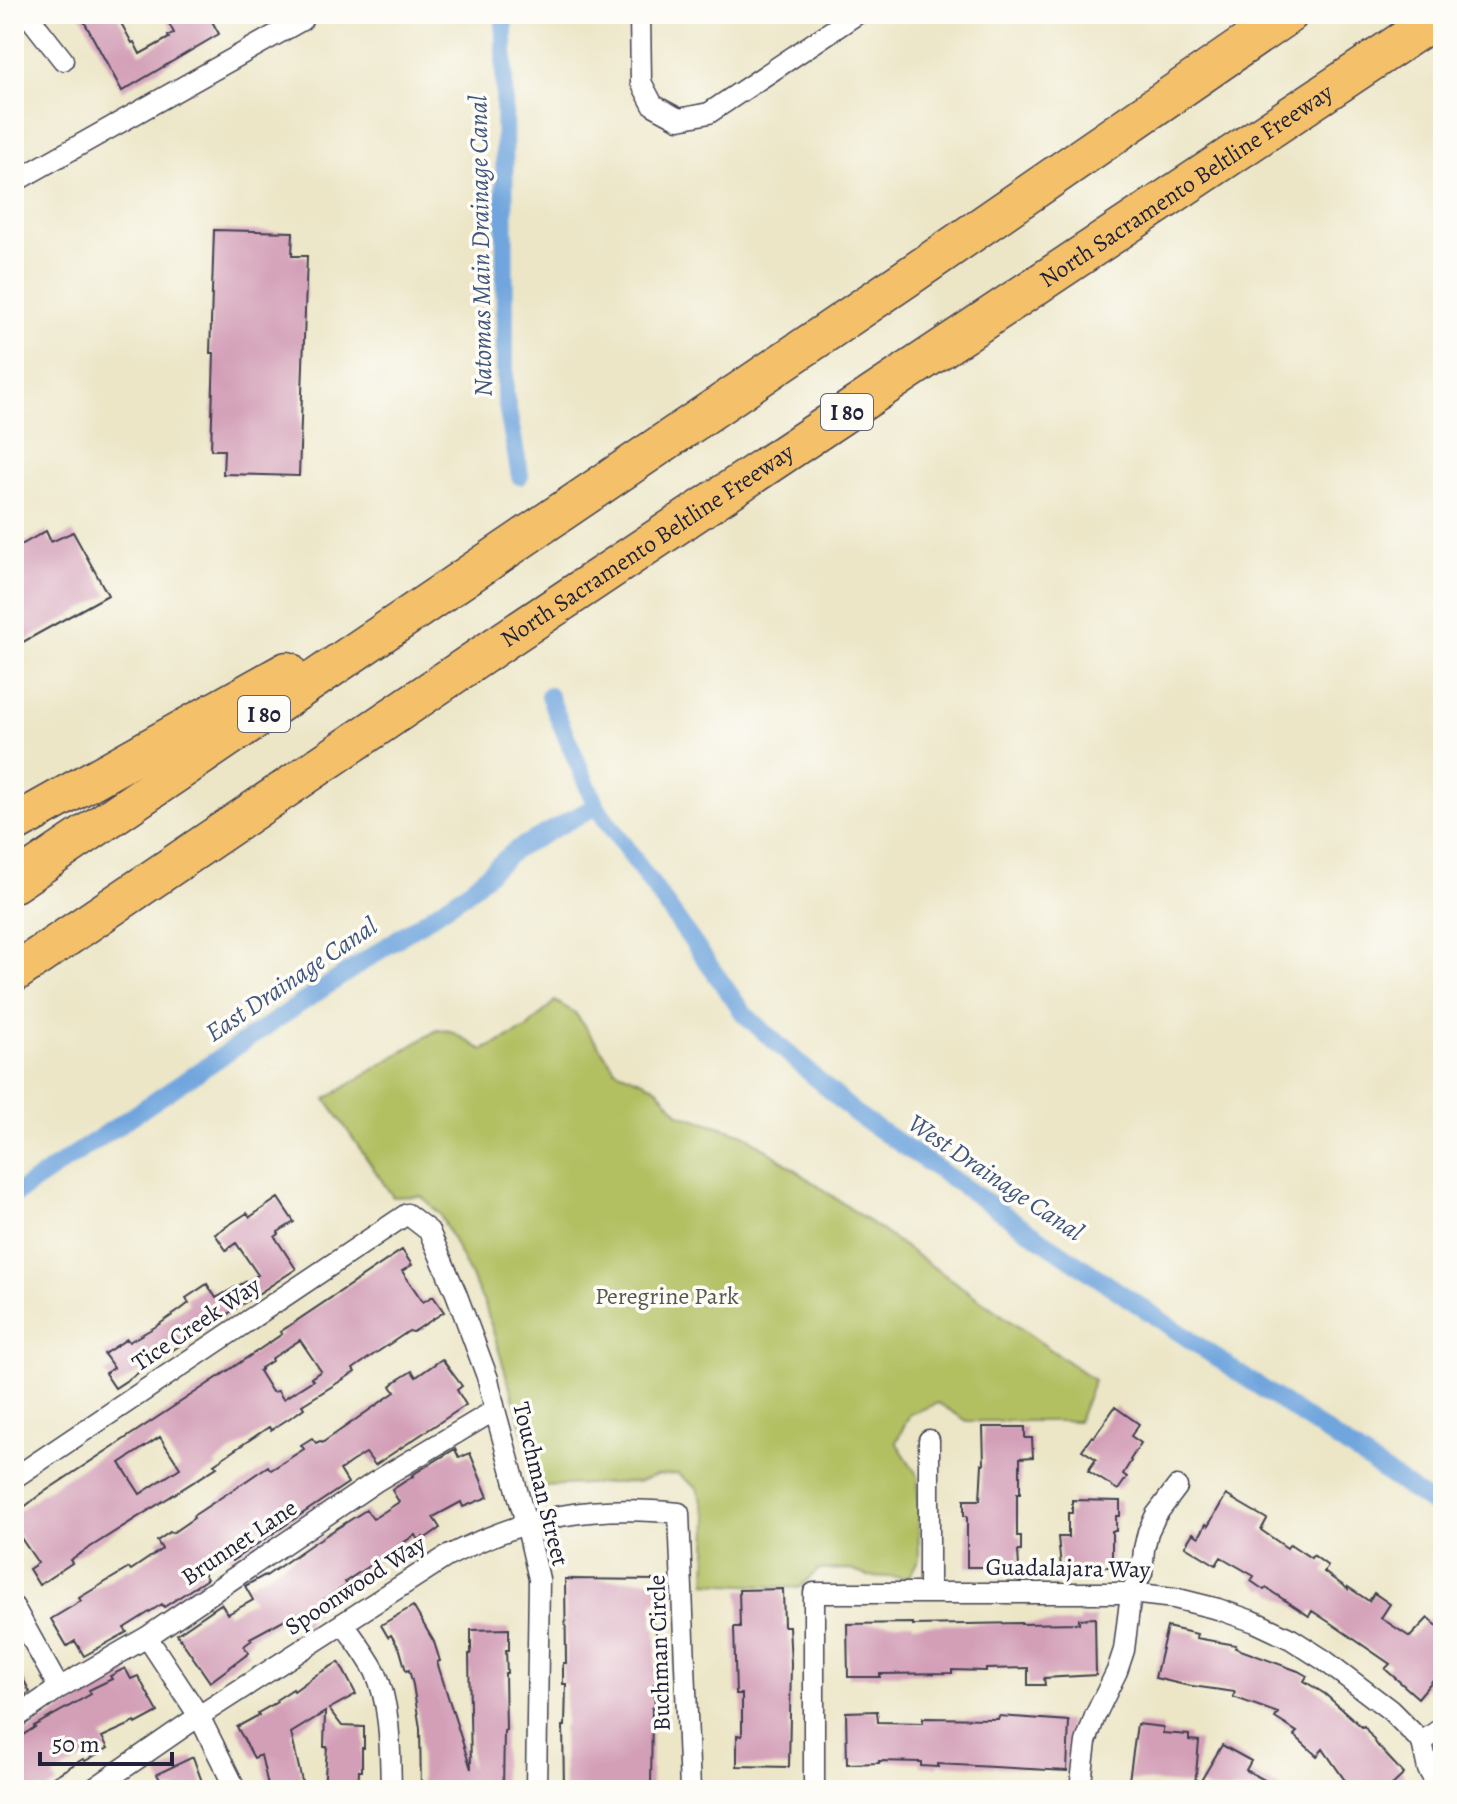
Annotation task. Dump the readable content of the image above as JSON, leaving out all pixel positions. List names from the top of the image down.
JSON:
{
  "streets": {
    "highway": ["North Sacramento Beltline Freeway", "I 80"],
    "street": [
      "Tice Creek Way",
      "Touchman Street",
      "Brunnet Lane",
      "Guadalajara Way",
      "Spoonwood Way",
      "Buchman Circle"
    ]
  },
  "crossings": [
    ["Tice Creek Way", "Touchman Street"],
    ["Touchman Street", "Brunnet Lane"],
    ["Touchman Street", "Spoonwood Way"],
    ["Spoonwood Way", "Buchman Circle"]
  ],
  "water": ["Natomas Main Drainage Canal", "East Drainage Canal", "West Drainage Canal"],
  "parks": ["Peregrine Park"],
  "scale_bar": "50 m"
}
